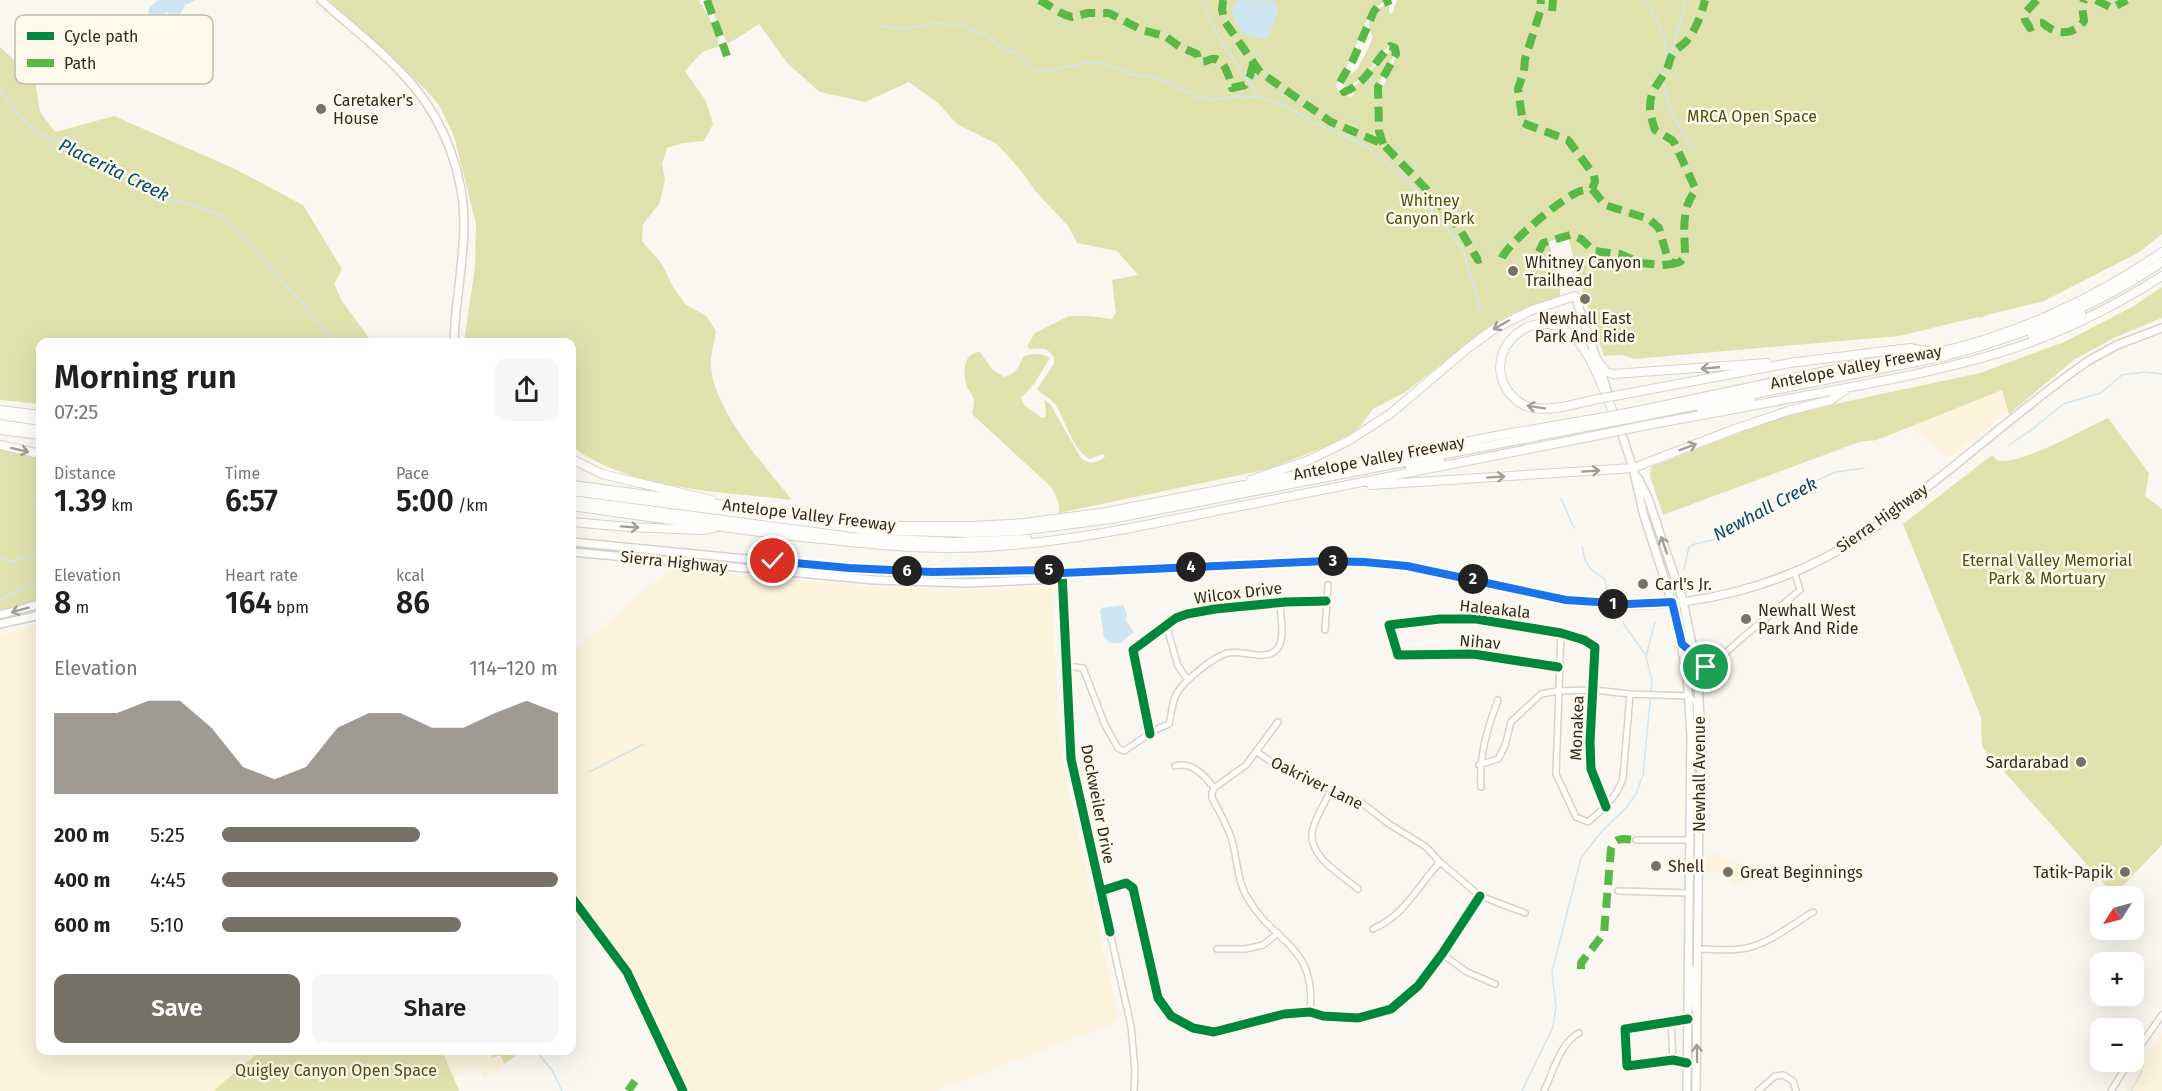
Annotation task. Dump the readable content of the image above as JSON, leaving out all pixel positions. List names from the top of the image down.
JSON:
{
  "streets": {
    "highway": ["Antelope Valley Freeway"],
    "main road": ["Sierra Highway", "Newhall Avenue"],
    "street": [
      "Wilcox Drive",
      "Haleakala",
      "Nihav",
      "Monakea",
      "Oakriver Lane",
      "Dockweiler Drive"
    ]
  },
  "crossings": [
    ["Sierra Highway", "Newhall Avenue"],
    ["Sierra Highway", "Dockweiler Drive"],
    ["Haleakala", "Nihav"],
    ["Haleakala", "Monakea"]
  ],
  "water": ["Placerita Creek", "Newhall Creek"],
  "parks": [
    "MRCA Open Space",
    "Whitney Canyon Park",
    "Eternal Valley Memorial Park & Mortuary",
    "Quigley Canyon Open Space"
  ],
  "places": [
    "Caretaker's House",
    "Whitney Canyon Trailhead",
    "Newhall East Park And Ride",
    "Carl's Jr.",
    "Newhall West Park And Ride",
    "Sardarabad",
    "Shell",
    "Great Beginnings",
    "Tatik-Papik"
  ],
  "legend": ["Cycle path", "Path"],
  "north": "bottom left",
  "page": {
    "heading": ["Morning run", "07:25"],
    "stats": [
      ["Distance", "1.39 km"],
      ["Time", "6:57"],
      ["Pace", "5:00 /km"],
      ["Elevation", "8 m"],
      ["Heart rate", "164 bpm"],
      ["kcal", "86"]
    ],
    "pins": [
      "3",
      "4",
      "5",
      "6",
      "2",
      "1"
    ],
    "chart": ["Elevation", "114–120 m"],
    "list": [
      {
        "name": "200 m",
        "note": "5:25"
      },
      {
        "name": "400 m",
        "note": "4:45"
      },
      {
        "name": "600 m",
        "note": "5:10"
      }
    ],
    "map_buttons": ["+", "−"],
    "buttons": ["Save", "Share"]
  }
}
